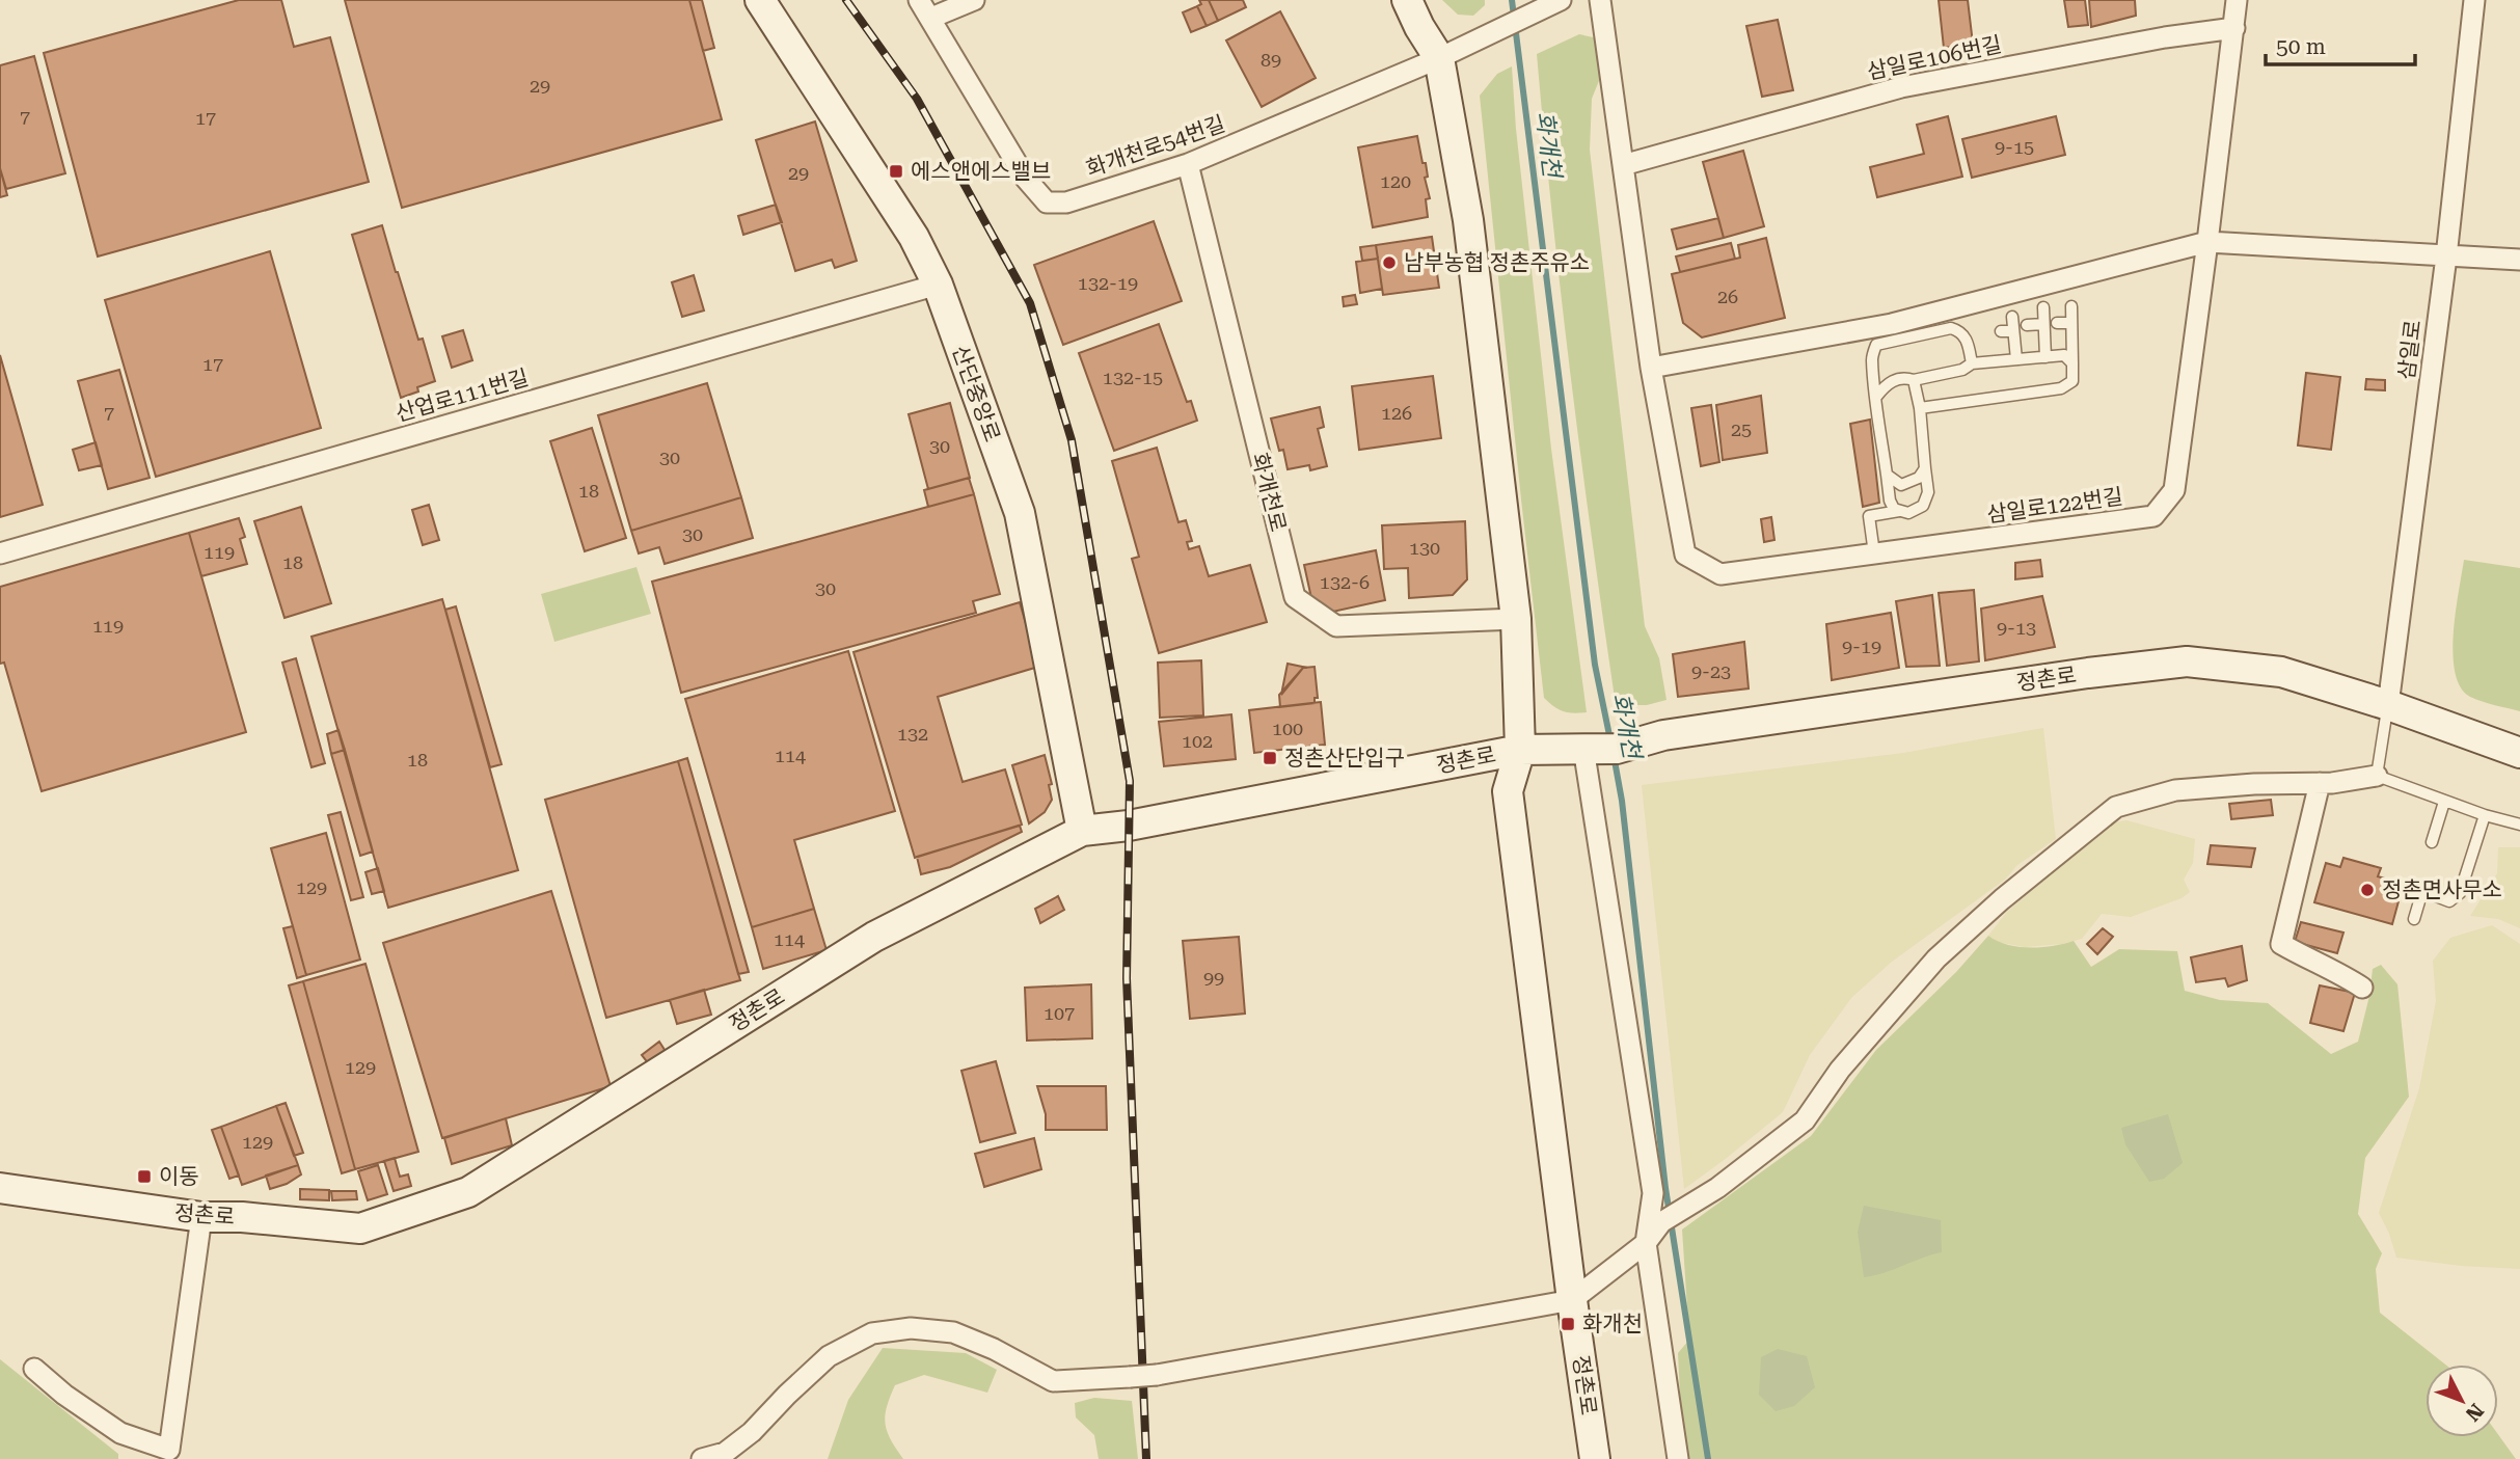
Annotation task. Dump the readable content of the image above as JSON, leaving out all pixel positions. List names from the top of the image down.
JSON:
{
  "streets": {
    "main road": ["산단중앙로", "정촌로"],
    "street": [
      "삼일로106번길",
      "화개천로54번길",
      "삼일로",
      "산업로111번길",
      "화개천로",
      "삼일로122번길"
    ]
  },
  "crossings": [
    ["삼일로106번길", "삼일로122번길"],
    ["화개천로54번길", "화개천로"],
    ["삼일로", "정촌로"],
    ["산단중앙로", "산업로111번길"],
    ["산단중앙로", "정촌로"]
  ],
  "water": ["화개천"],
  "places": {
    "transit": [
      "에스앤에스밸브",
      "정촌산단입구",
      "이동",
      "화개천"
    ],
    "other": ["남부농협 정촌주유소", "정촌면사무소"]
  },
  "house_numbers": [
    "89",
    "29",
    "7",
    "17",
    "9-15",
    "29",
    "120",
    "132-19",
    "26",
    "17",
    "132-15",
    "7",
    "126",
    "25",
    "30",
    "30",
    "18",
    "30",
    "130",
    "119",
    "18",
    "132-6",
    "30",
    "119",
    "9-13",
    "9-19",
    "9-23",
    "100",
    "132",
    "102",
    "114",
    "18",
    "129",
    "114",
    "99",
    "107",
    "129",
    "129"
  ],
  "scale_bar": "50 m",
  "north": "bottom right"
}
